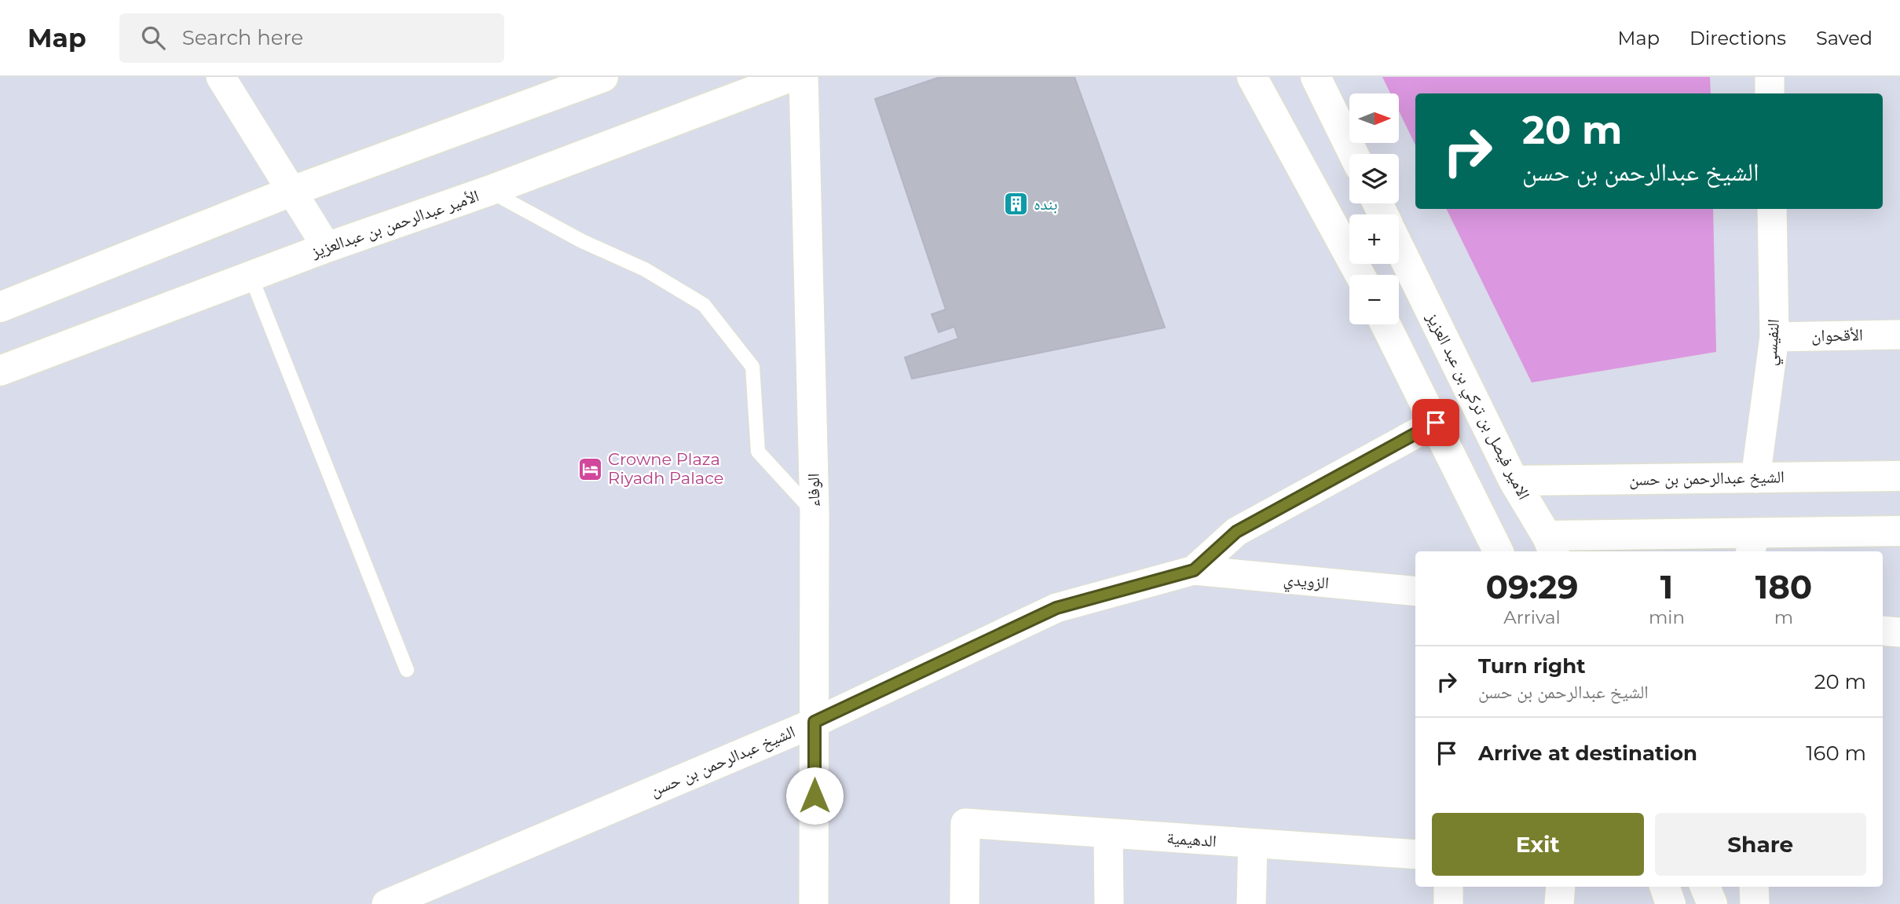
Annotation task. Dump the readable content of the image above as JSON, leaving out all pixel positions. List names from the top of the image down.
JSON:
{
  "streets": {
    "street": [
      "الأمير عبدالرحمن بن عبدالعزيز",
      "الأقحوان",
      "النفيسي",
      "الامير فيصل بن تركي بن عبد العزيز",
      "الشيخ عبدالرحمن بن حسن",
      "الوفاء",
      "الزويدي",
      "الدهيمية"
    ]
  },
  "crossings": [
    ["الأقحوان", "النفيسي"],
    ["النفيسي", "الشيخ عبدالرحمن بن حسن"],
    ["الامير فيصل بن تركي بن عبد العزيز", "الشيخ عبدالرحمن بن حسن"],
    ["الشيخ عبدالرحمن بن حسن", "الوفاء"],
    ["الشيخ عبدالرحمن بن حسن", "الزويدي"]
  ],
  "places": {
    "building": ["بنده"],
    "hotel": ["Crowne Plaza Riyadh Palace"]
  },
  "north": "right",
  "page": {
    "header": "Map",
    "search": "Search here",
    "nav": ["Map", "Directions", "Saved"],
    "map_buttons": ["+", "−"],
    "turn": ["20 m", "الشيخ عبدالرحمن بن حسن"],
    "eta": [
      "09:29",
      "Arrival",
      "1",
      "min",
      "180",
      "m"
    ],
    "list": [
      {
        "name": "Turn right",
        "note": "الشيخ عبدالرحمن بن حسن",
        "value": "20 m"
      },
      {
        "name": "Arrive at destination",
        "value": "160 m"
      }
    ],
    "buttons": ["Exit", "Share"]
  }
}
